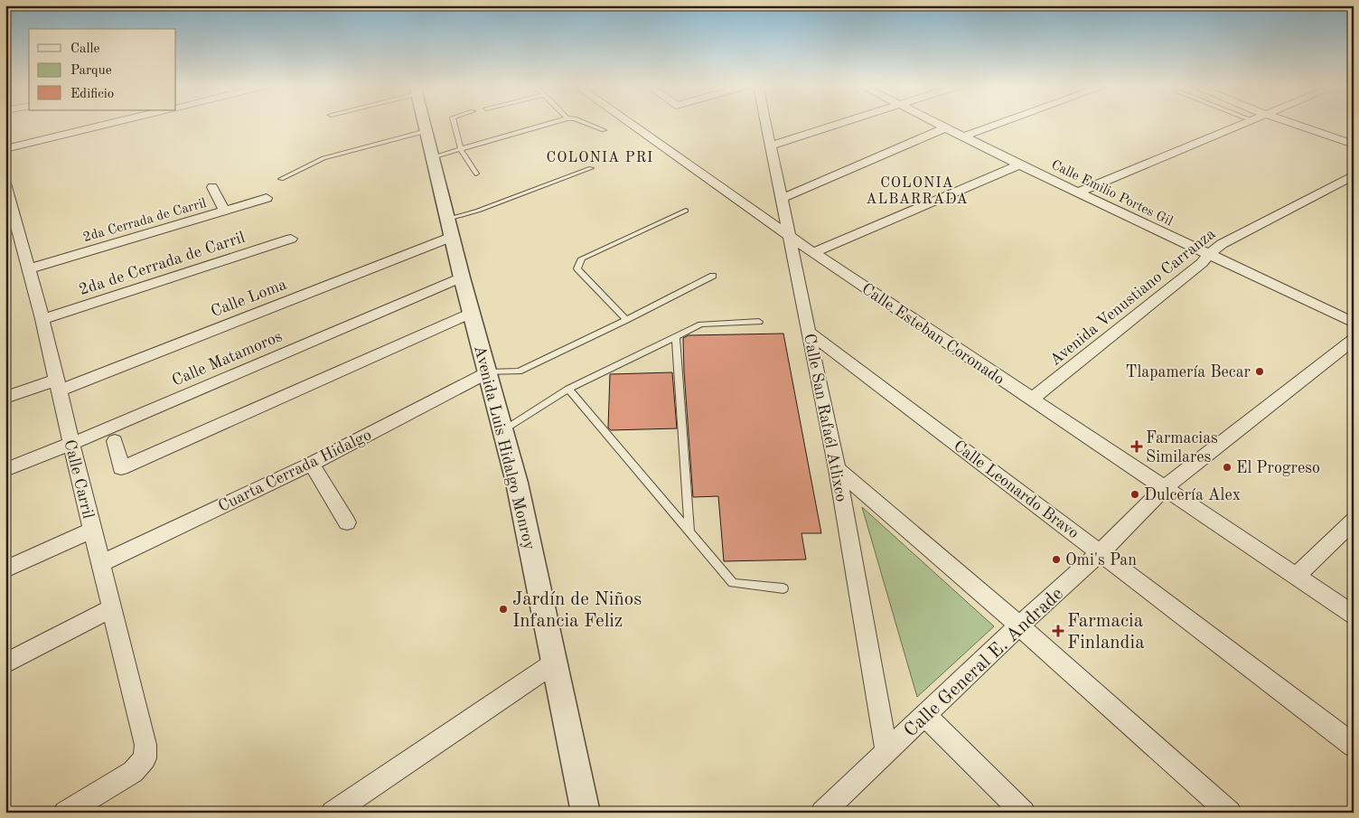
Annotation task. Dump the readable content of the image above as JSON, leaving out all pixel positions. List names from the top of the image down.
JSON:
{
  "streets": {
    "street": [
      "Calle Emilio Portes Gil",
      "2da Cerrada de Carril",
      "2da de Cerrada de Carril",
      "Avenida Venustiano Carranza",
      "Calle Loma",
      "Calle Esteban Coronado",
      "Calle Matamoros",
      "Calle San Rafaél Atlixco",
      "Avenida Luis Hidalgo Monroy",
      "Cuarta Cerrada Hidalgo",
      "Calle Carril",
      "Calle Leonardo Bravo",
      "Calle General E. Andrade"
    ]
  },
  "crossings": [
    ["Calle Emilio Portes Gil", "Avenida Venustiano Carranza"],
    ["2da Cerrada de Carril", "Calle Carril"],
    ["2da de Cerrada de Carril", "Calle Carril"],
    ["Avenida Venustiano Carranza", "Calle Esteban Coronado"],
    ["Calle Loma", "Avenida Luis Hidalgo Monroy"],
    ["Calle Loma", "Calle Carril"],
    ["Calle Esteban Coronado", "Calle San Rafaél Atlixco"],
    ["Calle Esteban Coronado", "Calle General E. Andrade"],
    ["Calle Matamoros", "Avenida Luis Hidalgo Monroy"],
    ["Calle Matamoros", "Calle Carril"],
    ["Calle San Rafaél Atlixco", "Calle Leonardo Bravo"],
    ["Calle San Rafaél Atlixco", "Calle General E. Andrade"],
    ["Avenida Luis Hidalgo Monroy", "Cuarta Cerrada Hidalgo"],
    ["Cuarta Cerrada Hidalgo", "Calle Carril"],
    ["Calle Leonardo Bravo", "Calle General E. Andrade"]
  ],
  "districts": ["COLONIA PRI", "COLONIA ALBARRADA"],
  "places": {
    "other": [
      "Tlapamería Becar",
      "El Progreso",
      "Dulcería Alex",
      "Omi's Pan",
      "Jardín de Niños Infancia Feliz"
    ],
    "health": ["Farmacias Similares", "Farmacia Finlandia"]
  },
  "legend": ["Calle", "Parque", "Edificio"]
}
